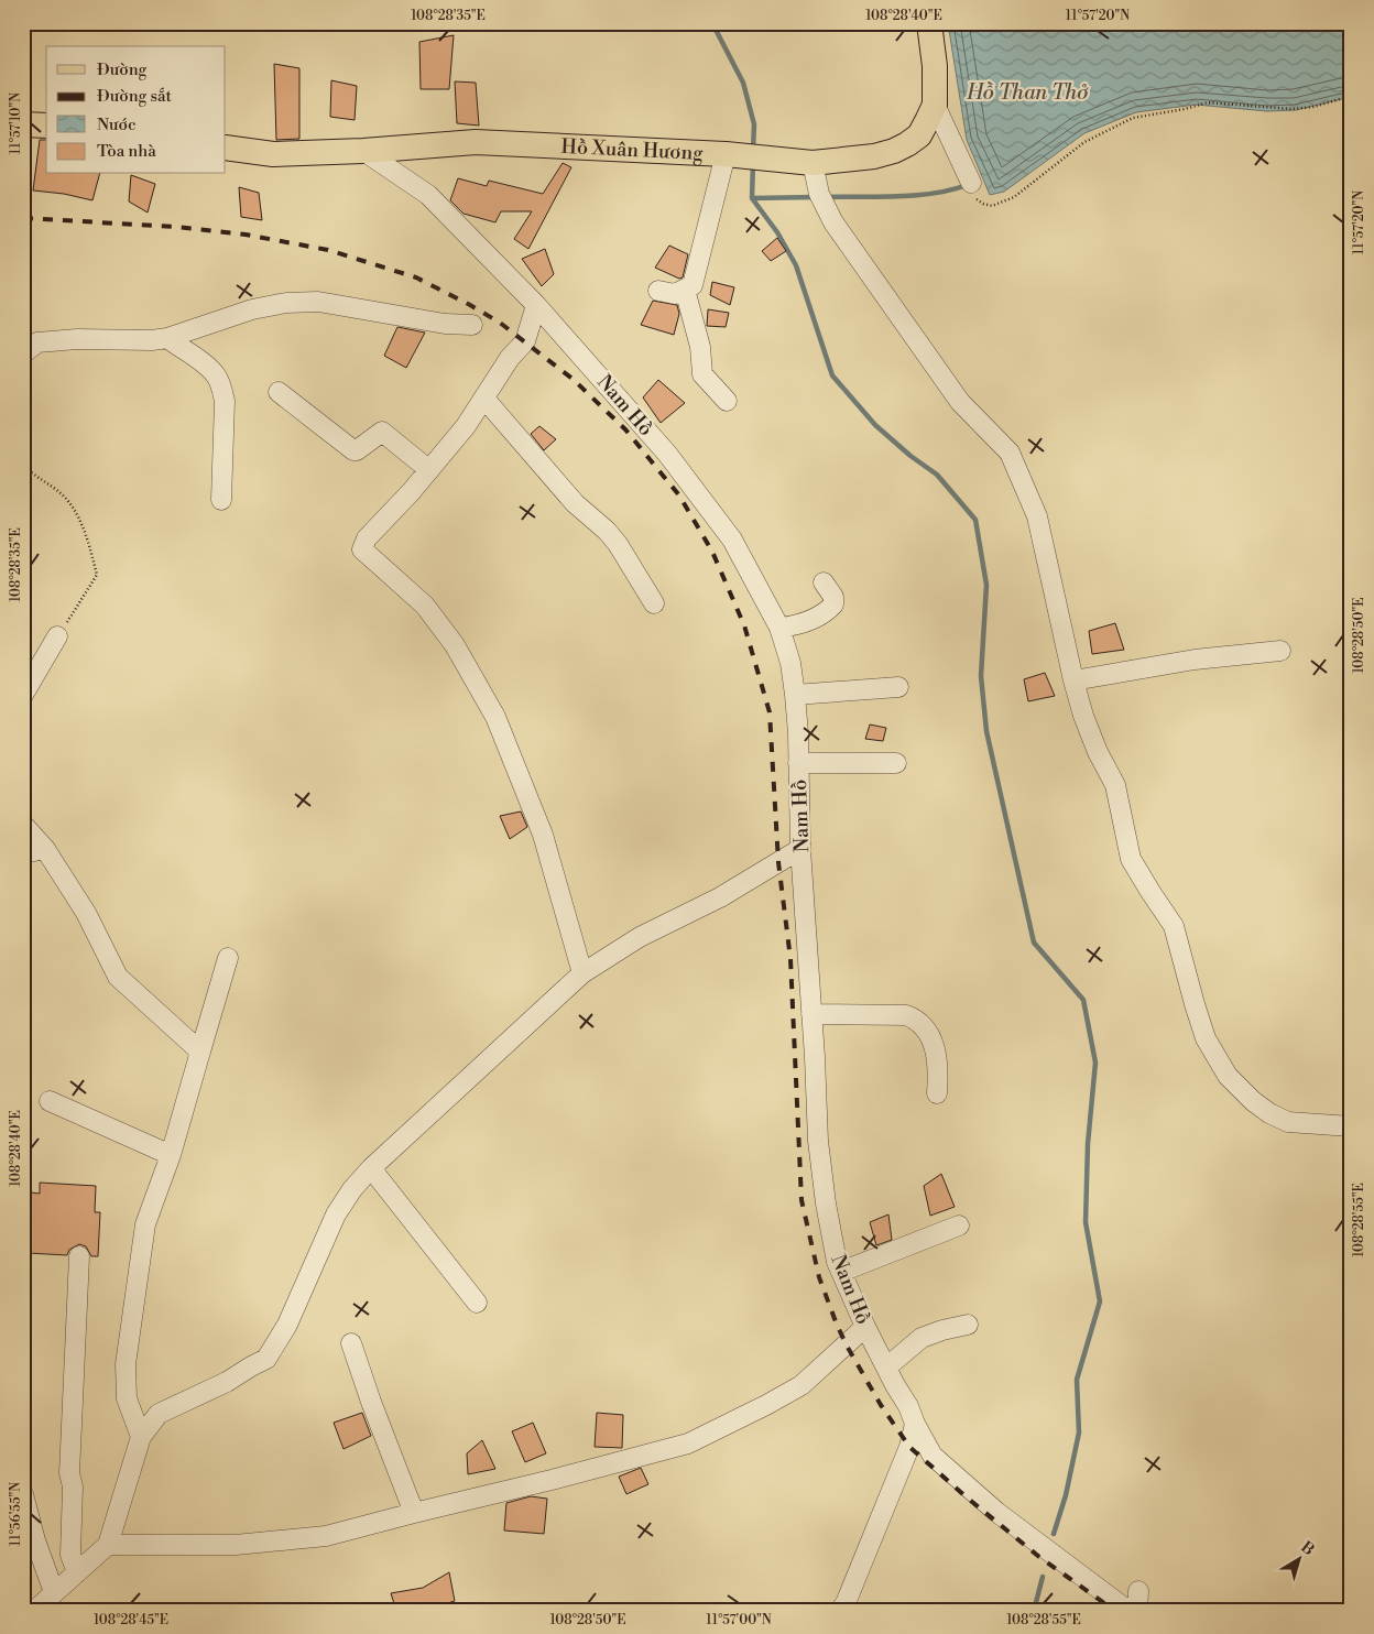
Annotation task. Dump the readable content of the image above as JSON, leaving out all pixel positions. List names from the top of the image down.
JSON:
{
  "streets": {
    "main road": ["Hồ Xuân Hương"],
    "street": ["Nam Hồ"]
  },
  "crossings": [
    ["Hồ Xuân Hương", "Nam Hồ"]
  ],
  "water": ["Hồ Than Thở"],
  "legend": [
    "Đường",
    "Đường sắt",
    "Nước",
    "Tòa nhà"
  ],
  "north": "top right",
  "coordinates": [
    "108°28'35\"E",
    "108°28'40\"E",
    "11°57'20\"N",
    "11°57'10\"N",
    "108°28'50\"E",
    "108°28'55\"E",
    "11°56'55\"N",
    "108°28'45\"E",
    "11°57'00\"N"
  ]
}
